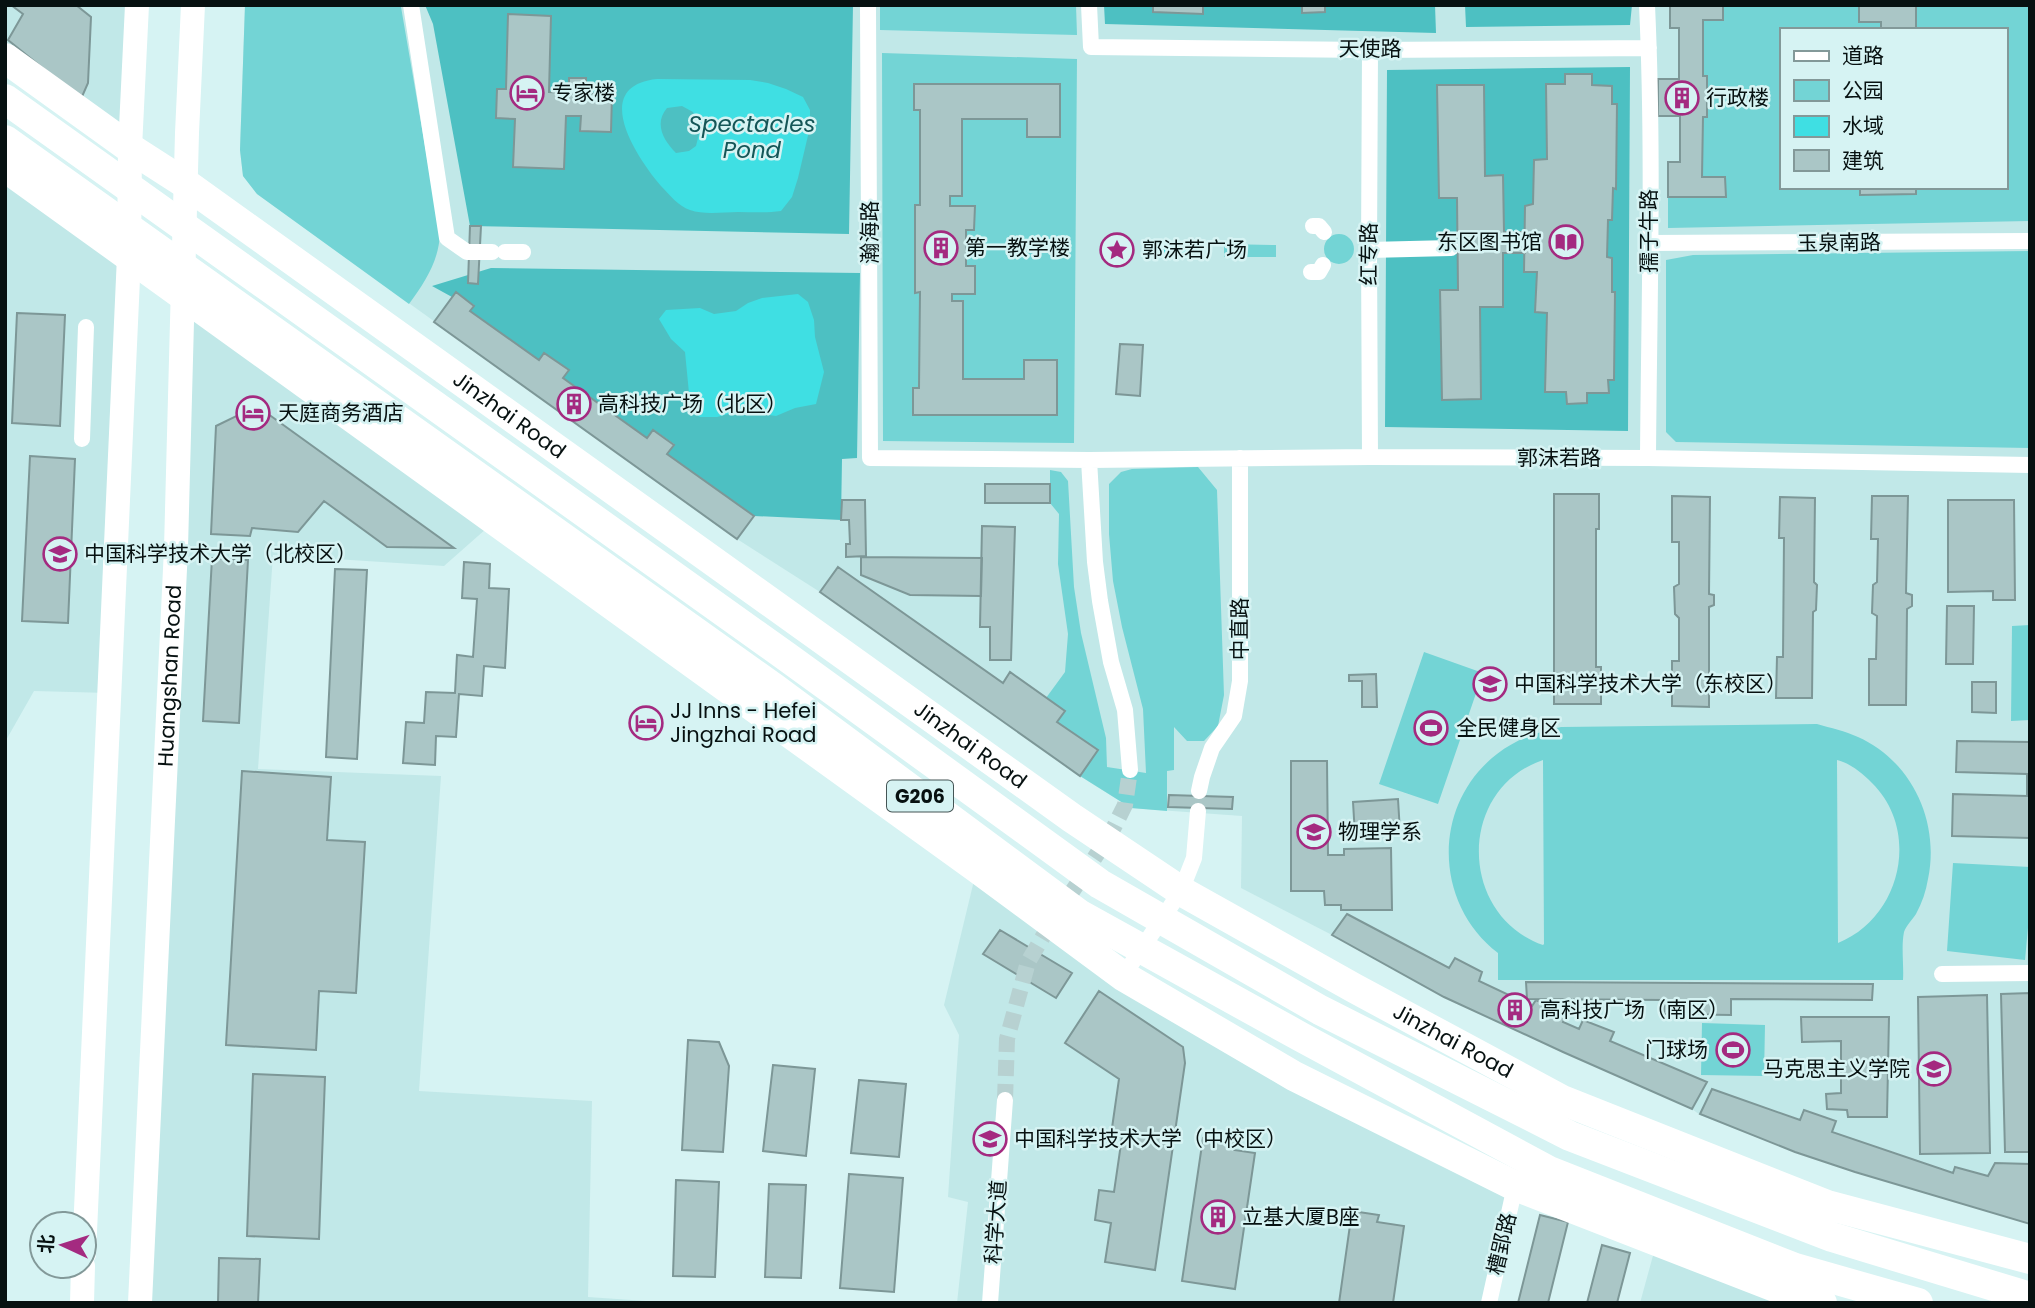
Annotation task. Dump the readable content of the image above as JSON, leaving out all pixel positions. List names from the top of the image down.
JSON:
{
  "streets": {
    "highway": ["Jinzhai Road", "G206"],
    "main road": ["Huangshan Road"],
    "street": [
      "天使路",
      "孺子牛路",
      "瀚海路",
      "玉泉南路",
      "红专路",
      "郭沫若路",
      "中直路",
      "科学大道",
      "槽郢路"
    ]
  },
  "crossings": [
    ["天使路", "孺子牛路"],
    ["天使路", "红专路"],
    ["孺子牛路", "玉泉南路"],
    ["孺子牛路", "郭沫若路"],
    ["瀚海路", "郭沫若路"],
    ["红专路", "郭沫若路"],
    ["Jinzhai Road", "Huangshan Road"],
    ["郭沫若路", "中直路"]
  ],
  "water": ["Spectacles Pond"],
  "places": {
    "hotel": ["专家楼", "天庭商务酒店", "JJ Inns - Hefei Jingzhai Road"],
    "building": [
      "行政楼",
      "第一教学楼",
      "高科技广场（北区）",
      "高科技广场（南区）",
      "立基大厦B座"
    ],
    "library": ["东区图书馆"],
    "place": ["郭沫若广场"],
    "school or university": [
      "中国科学技术大学（北校区）",
      "中国科学技术大学（东校区）",
      "物理学系",
      "马克思主义学院",
      "中国科学技术大学（中校区）"
    ],
    "sports": ["全民健身区", "门球场"]
  },
  "legend": [
    "道路",
    "公园",
    "水域",
    "建筑"
  ],
  "north": "left"
}
